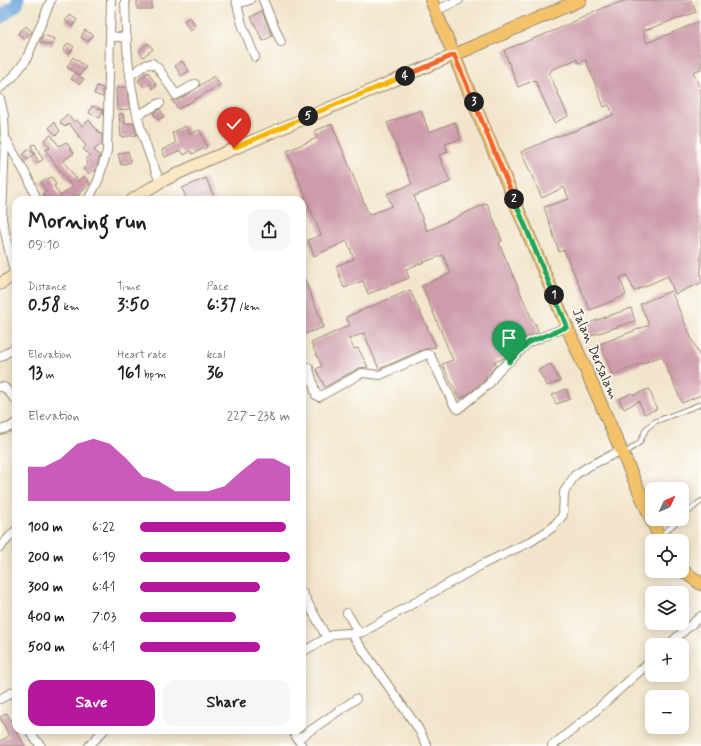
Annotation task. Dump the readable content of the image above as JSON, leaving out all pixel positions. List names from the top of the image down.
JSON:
{
  "streets": {
    "main road": ["Jalan Dersalam"]
  },
  "north": "top right",
  "page": {
    "pins": [
      "4",
      "3",
      "5",
      "2",
      "1"
    ],
    "heading": ["Morning run", "09:10"],
    "stats": [
      ["Distance", "0.58 km"],
      ["Time", "3:50"],
      ["Pace", "6:37 /km"],
      ["Elevation", "13 m"],
      ["Heart rate", "161 bpm"],
      ["kcal", "36"]
    ],
    "chart": ["Elevation", "227–238 m"],
    "map_buttons": ["+", "−"],
    "list": [
      {
        "name": "100 m",
        "note": "6:22"
      },
      {
        "name": "200 m",
        "note": "6:19"
      },
      {
        "name": "300 m",
        "note": "6:41"
      },
      {
        "name": "400 m",
        "note": "7:03"
      },
      {
        "name": "500 m",
        "note": "6:41"
      }
    ],
    "buttons": ["Save", "Share"]
  }
}
